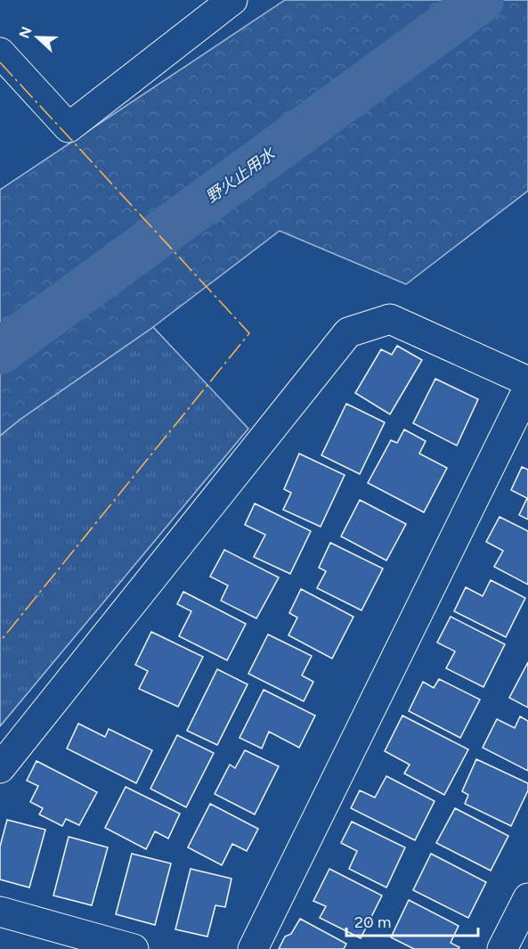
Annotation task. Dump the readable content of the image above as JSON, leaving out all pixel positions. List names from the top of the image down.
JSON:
{
  "water": ["野火止用水"],
  "scale_bar": "20 m",
  "north": "left"
}
